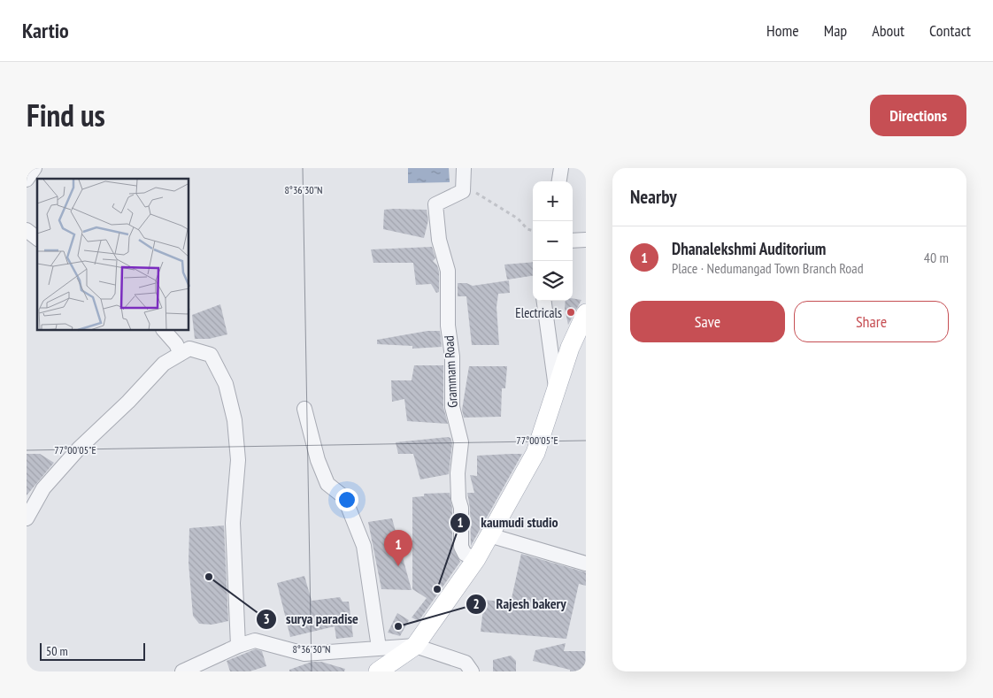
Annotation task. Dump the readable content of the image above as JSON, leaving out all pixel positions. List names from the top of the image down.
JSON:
{
  "streets": {
    "street": ["Grammam Road"]
  },
  "places": [
    "Electricals",
    "surya paradise",
    "kaumudi studio",
    "Rajesh bakery"
  ],
  "scale_bar": "50 m",
  "page": {
    "header": "Kartio",
    "nav": [
      "Home",
      "Map",
      "About",
      "Contact"
    ],
    "title": "Find us",
    "buttons": [
      "Directions",
      ["Save", "Share"]
    ],
    "heading": "Nearby",
    "map_buttons": ["+", "−"],
    "list": [
      {
        "mark": "1",
        "name": "Dhanalekshmi Auditorium",
        "note": "Place · Nedumangad Town Branch Road",
        "value": "40 m"
      }
    ],
    "pins": "1",
    "scale": "50 m"
  },
  "coordinates": ["8°36'30\"N", "77°00'05\"E"]
}
